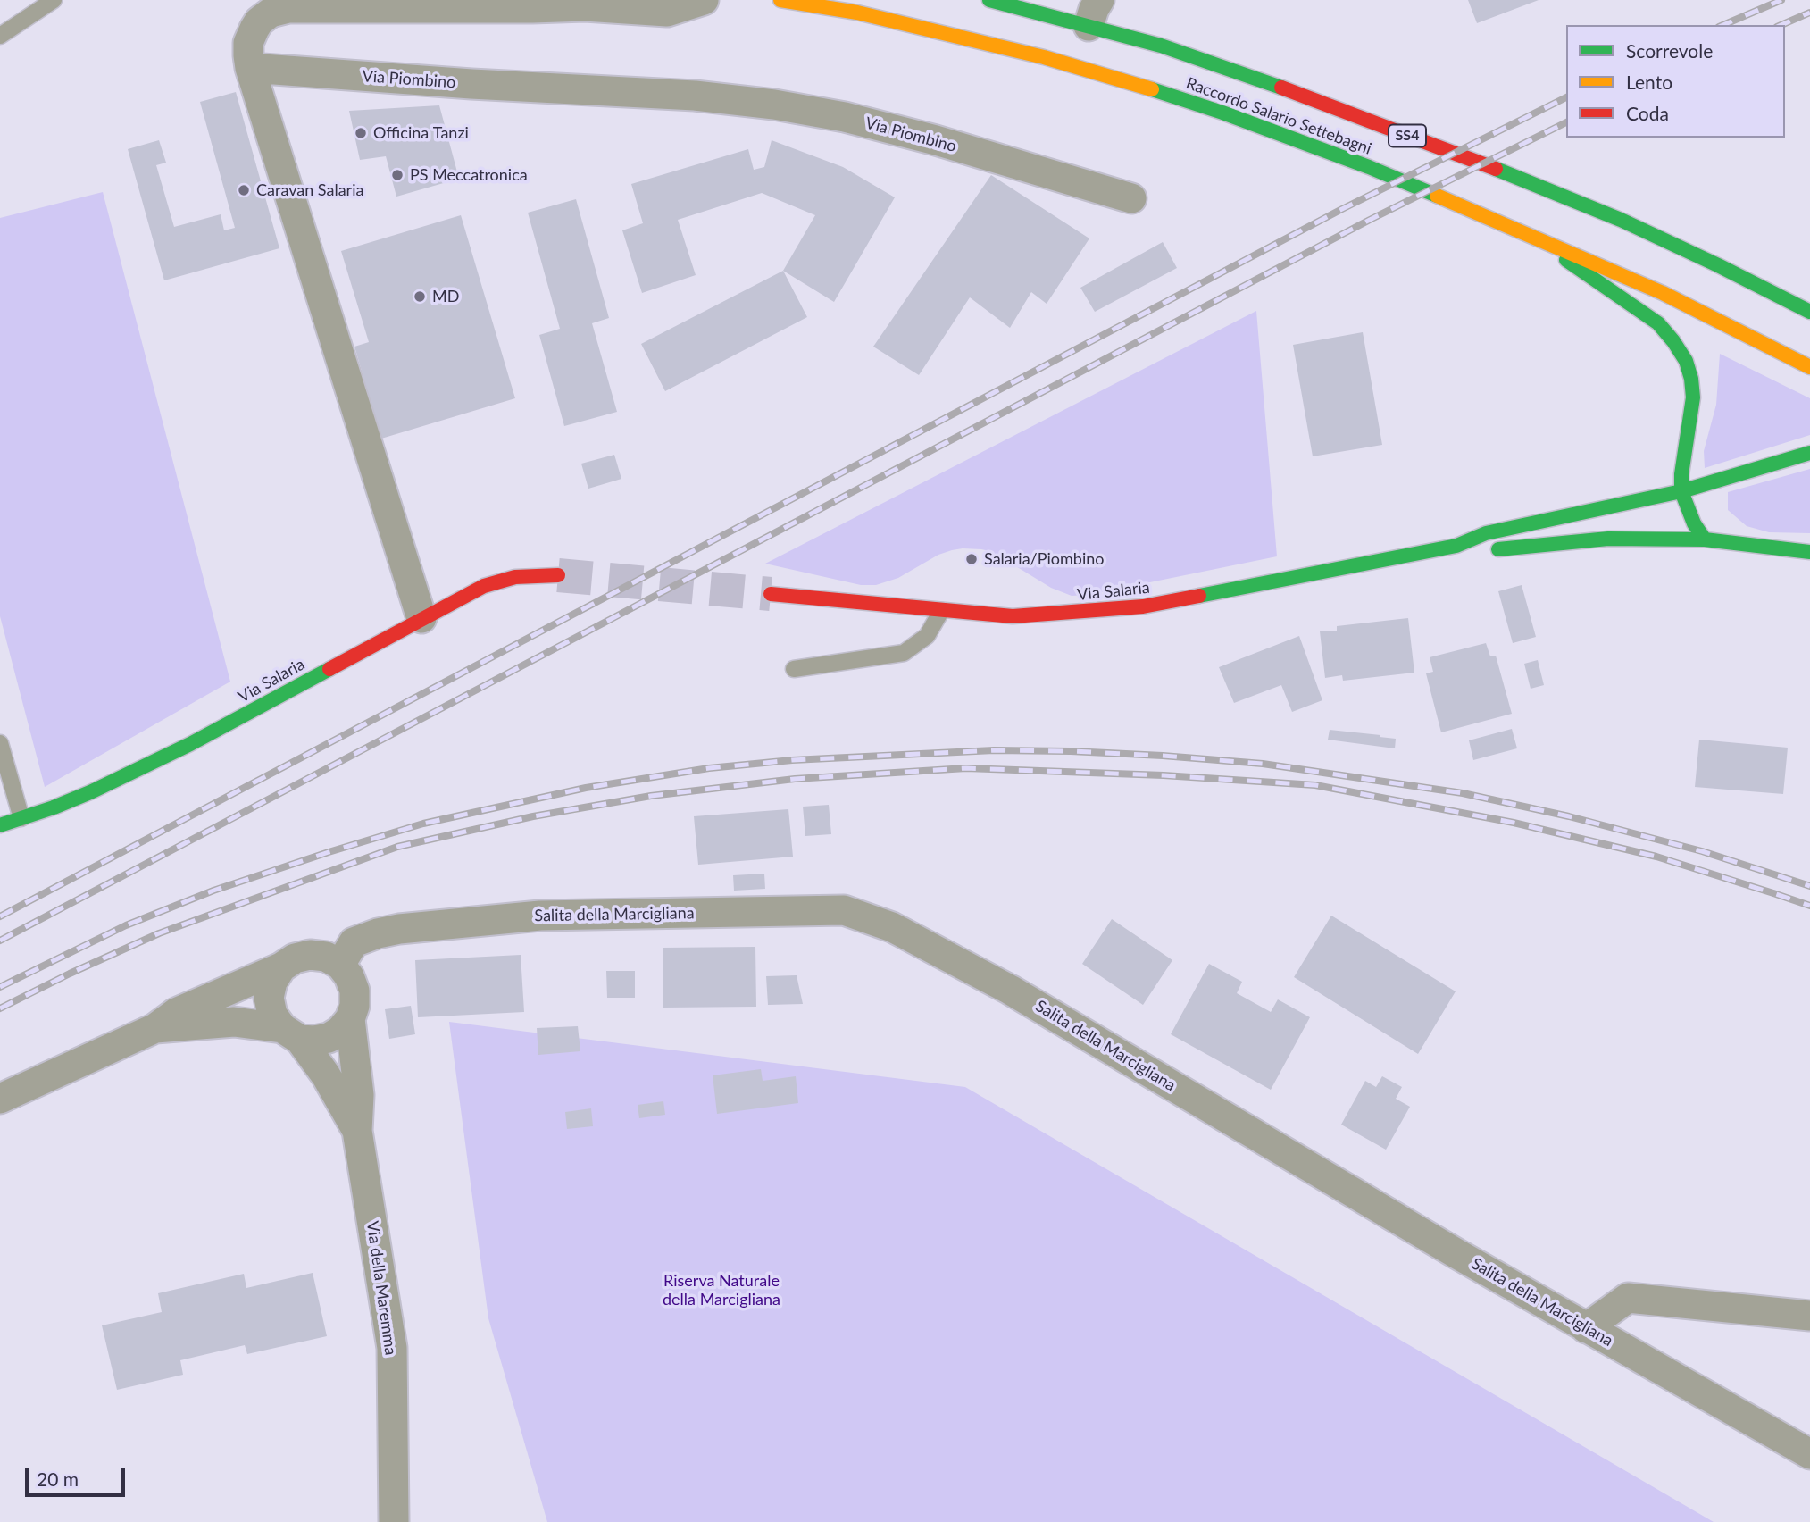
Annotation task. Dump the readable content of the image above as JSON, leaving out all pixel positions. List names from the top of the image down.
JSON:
{
  "streets": {
    "street": [
      "Via Piombino",
      "Raccordo Salario Settebagni",
      "SS4",
      "Via Salaria",
      "Salita della Marcigliana",
      "Via della Maremma"
    ]
  },
  "crossings": [
    ["Salita della Marcigliana", "Via della Maremma"]
  ],
  "parks": ["Riserva Naturale della Marcigliana"],
  "places": [
    "Officina Tanzi",
    "PS Meccatronica",
    "Caravan Salaria",
    "MD",
    "Salaria/Piombino"
  ],
  "legend": ["Scorrevole", "Lento", "Coda"],
  "scale_bar": "20 m"
}
